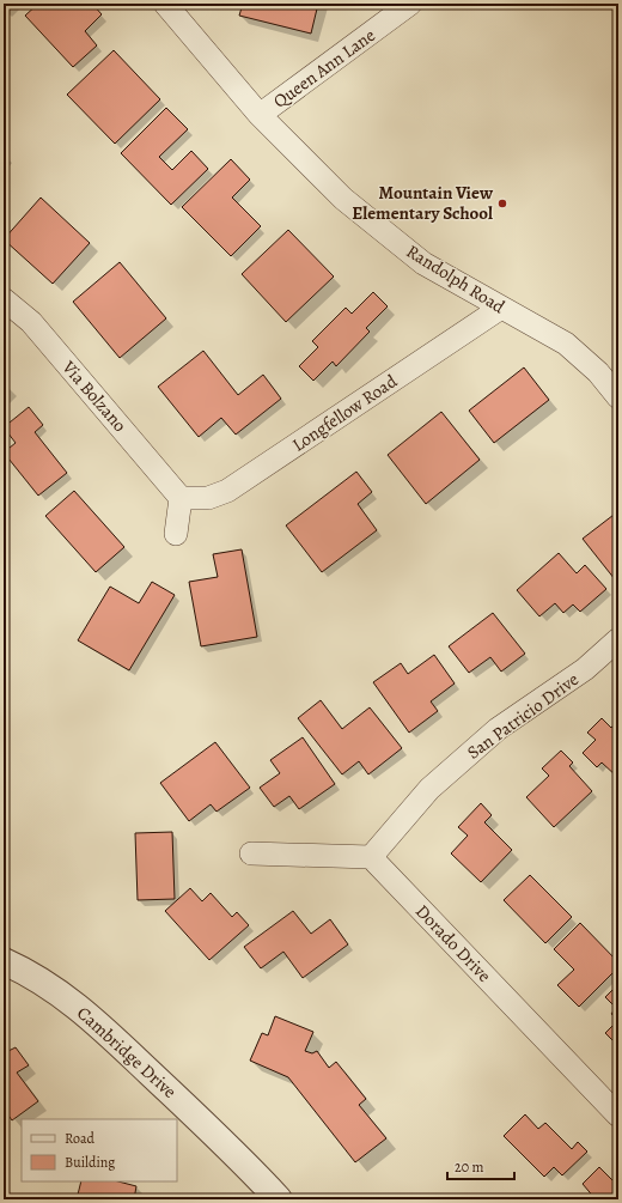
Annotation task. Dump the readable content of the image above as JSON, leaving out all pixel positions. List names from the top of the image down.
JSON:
{
  "streets": {
    "street": [
      "Queen Ann Lane",
      "Randolph Road",
      "Via Bolzano",
      "Longfellow Road",
      "San Patricio Drive",
      "Dorado Drive",
      "Cambridge Drive"
    ]
  },
  "crossings": [
    ["Queen Ann Lane", "Randolph Road"],
    ["Randolph Road", "Longfellow Road"],
    ["Via Bolzano", "Longfellow Road"],
    ["San Patricio Drive", "Dorado Drive"]
  ],
  "places": ["Mountain View Elementary School"],
  "legend": ["Road", "Building"],
  "scale_bar": "20 m"
}
